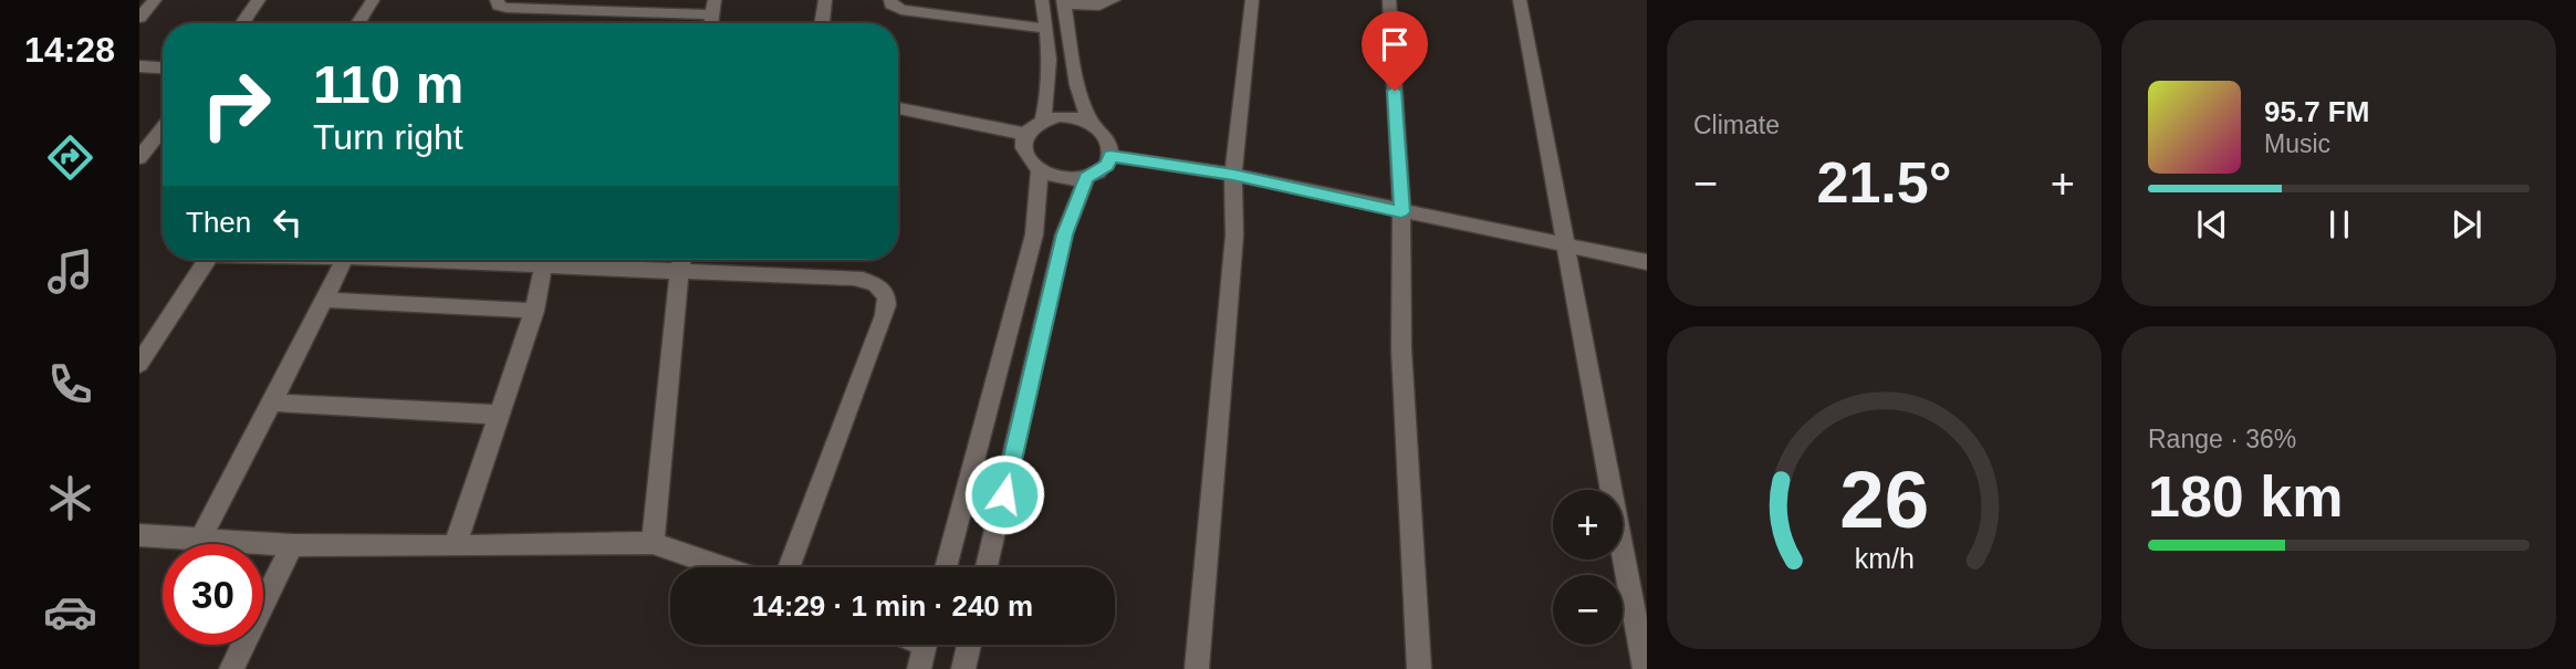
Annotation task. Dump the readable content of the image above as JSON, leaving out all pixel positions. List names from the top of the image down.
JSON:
{
  "page": {
    "tabs": "14:28",
    "tile": [
      "Climate",
      ["Range · 36%", "180 km"]
    ],
    "turn": ["110 m", "Turn right"],
    "song": ["95.7 FM", "Music"],
    "heat": ["−", "21.5°", "+"],
    "then": "Then",
    "map_buttons": ["+", "−"],
    "limit": "30",
    "trip": "14:29 · 1 min · 240 m",
    "gauge": ["26", "km/h"]
  }
}
